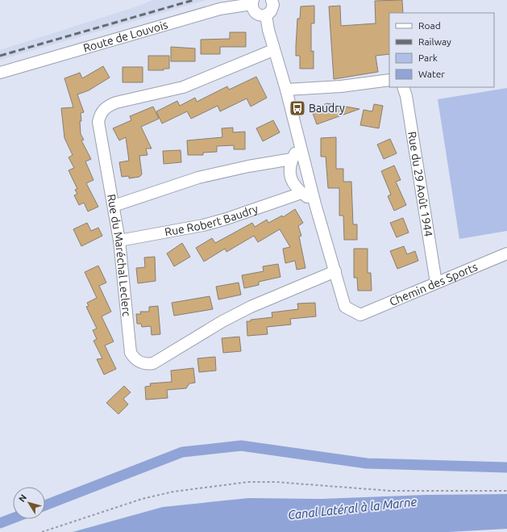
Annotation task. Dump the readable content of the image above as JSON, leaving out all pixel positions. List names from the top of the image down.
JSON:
{
  "streets": {
    "street": [
      "Route de Louvois",
      "Rue du 29 Août 1944",
      "Rue Robert Baudry",
      "Rue du Maréchal Leclerc",
      "Chemin des Sports"
    ]
  },
  "crossings": [
    ["Rue du 29 Août 1944", "Chemin des Sports"],
    ["Rue Robert Baudry", "Rue du Maréchal Leclerc"],
    ["Rue du Maréchal Leclerc", "Chemin des Sports"]
  ],
  "water": ["Canal Latéral à la Marne"],
  "places": {
    "bus stop": ["Baudry"]
  },
  "legend": [
    "Road",
    "Railway",
    "Park",
    "Water"
  ],
  "north": "top left"
}
